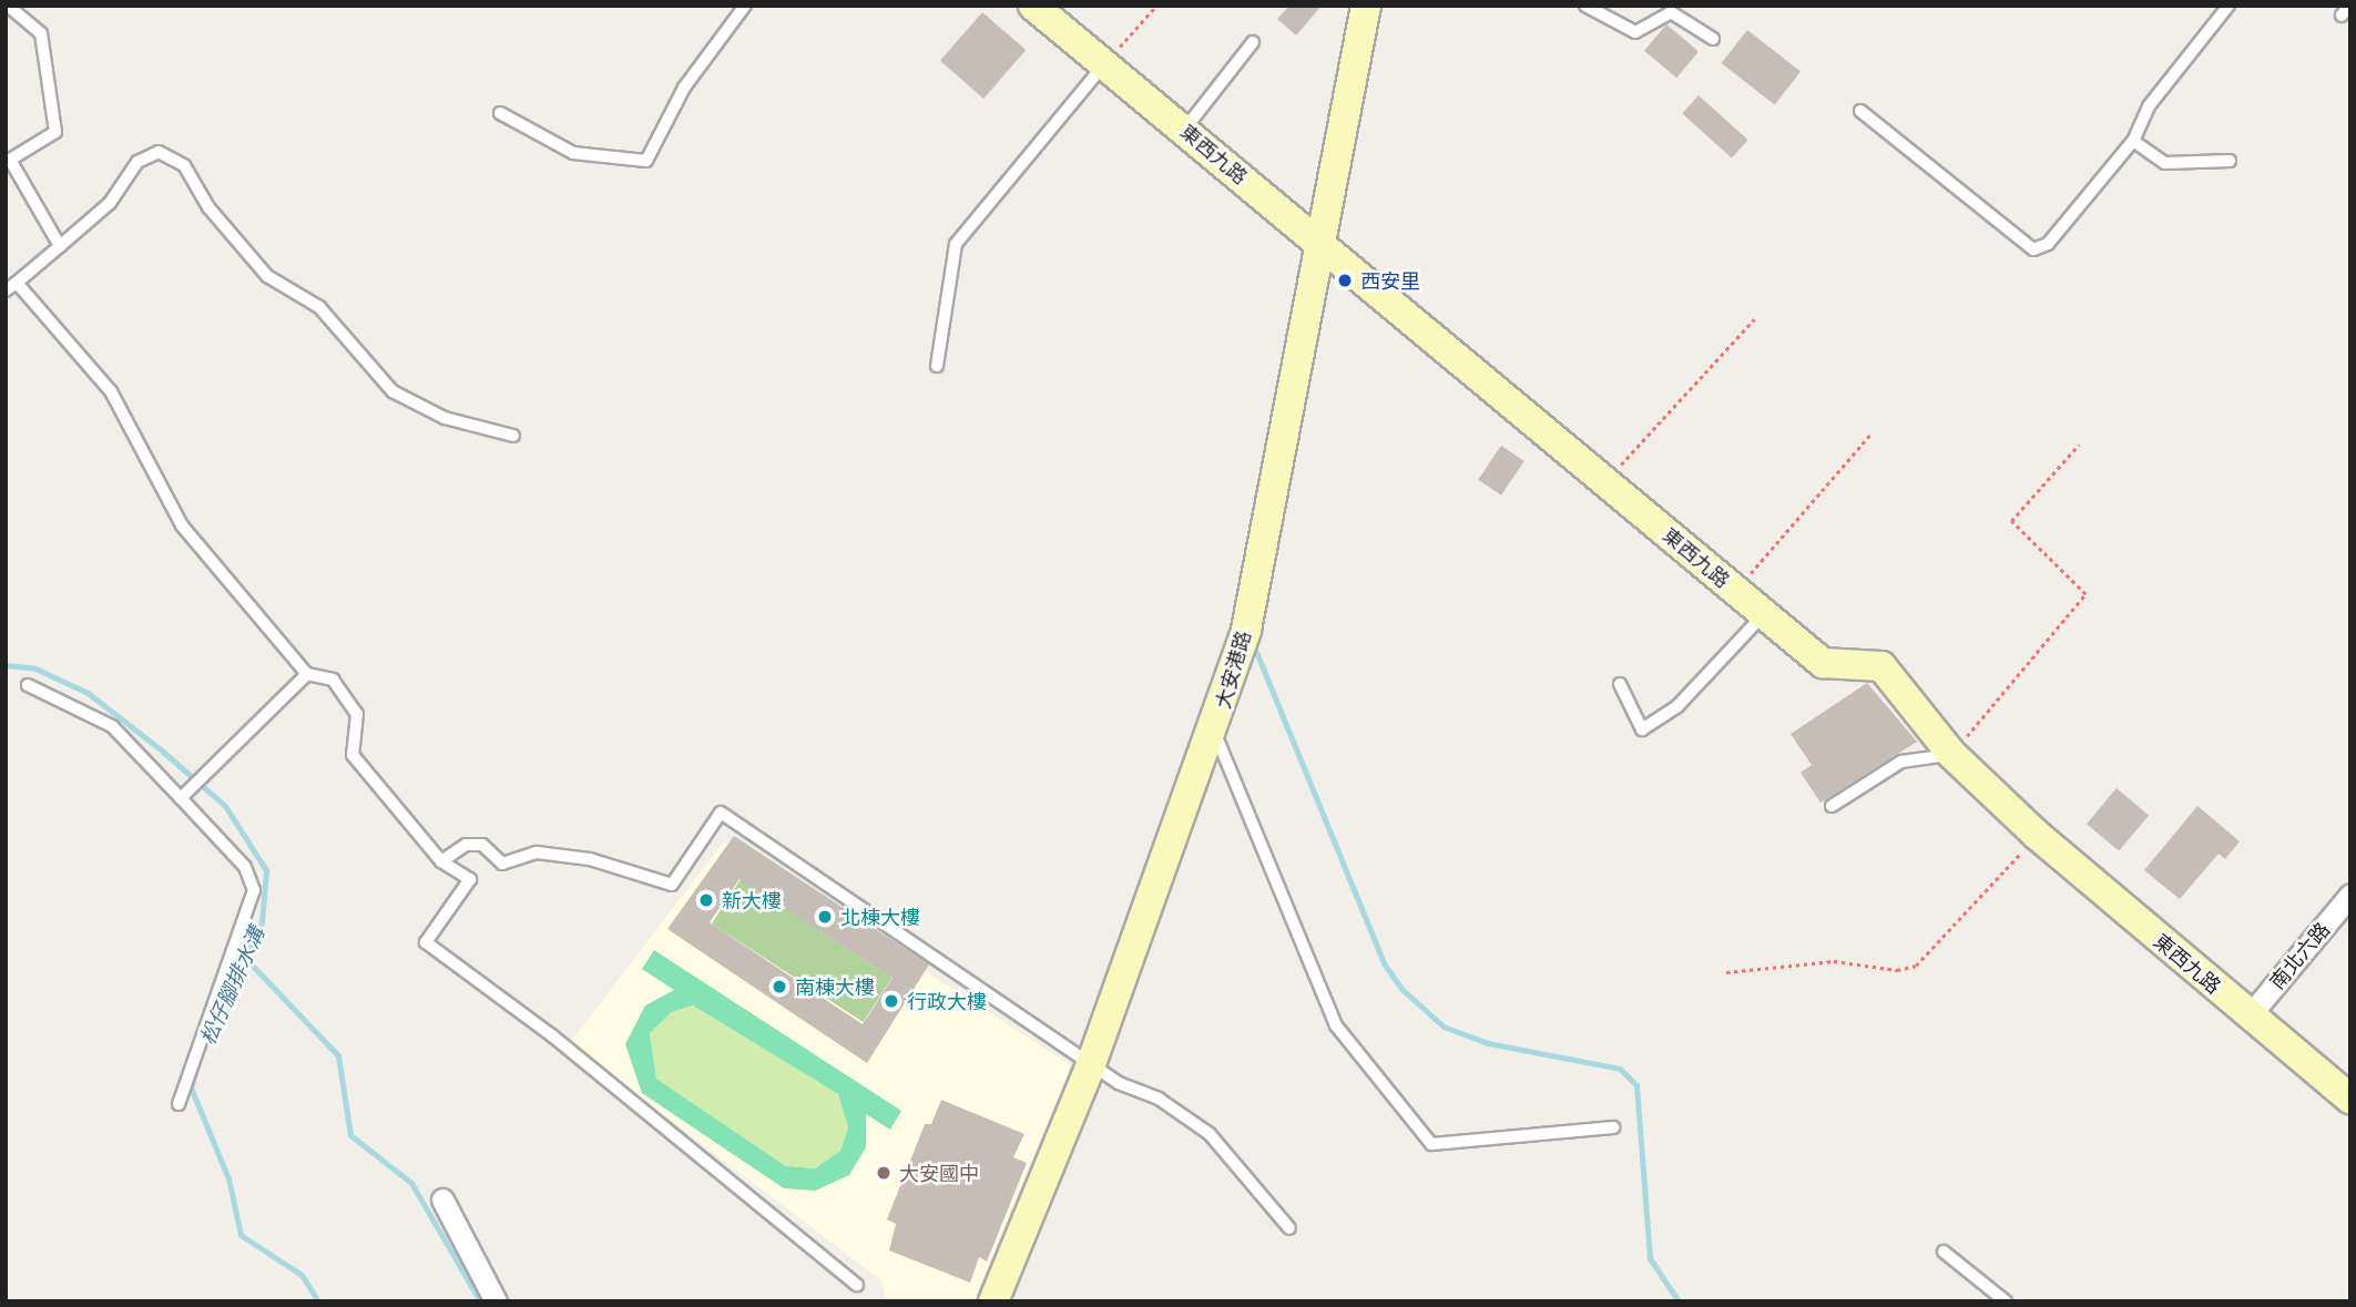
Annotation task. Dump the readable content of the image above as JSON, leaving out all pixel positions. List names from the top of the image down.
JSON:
{
  "streets": {
    "street": ["東西九路", "大安港路", "南北六路"]
  },
  "crossings": [
    ["東西九路", "大安港路"],
    ["東西九路", "南北六路"]
  ],
  "water": ["松仔腳排水溝"],
  "places": [
    "西安里",
    "新大樓",
    "北棟大樓",
    "南棟大樓",
    "行政大樓",
    "大安國中"
  ]
}
